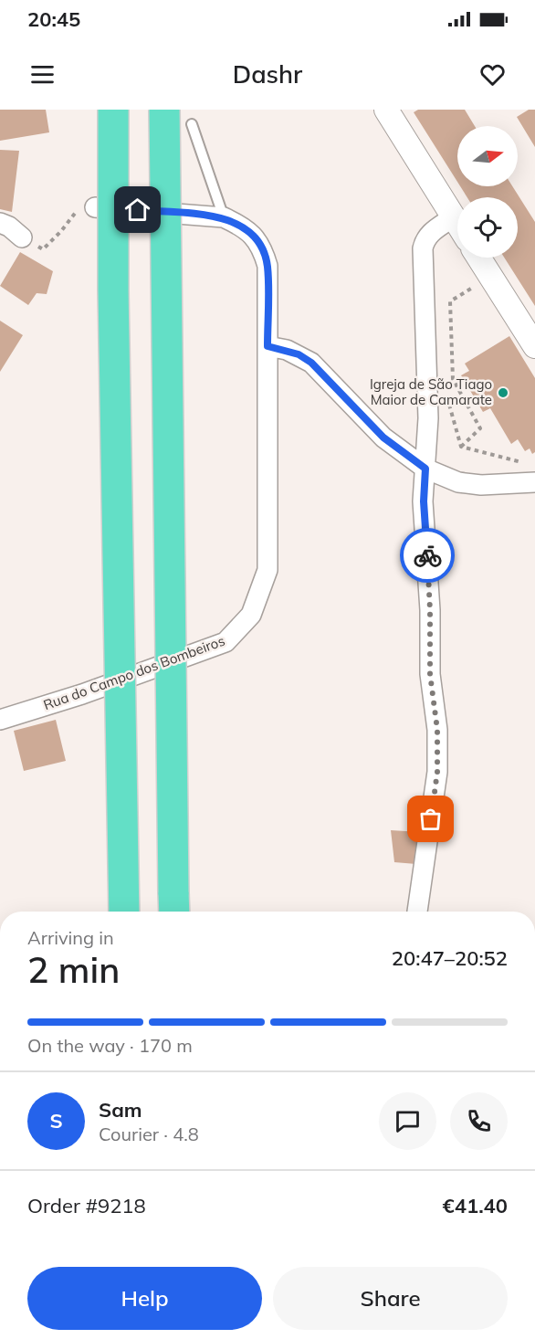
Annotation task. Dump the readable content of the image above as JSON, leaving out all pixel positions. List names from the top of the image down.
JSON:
{
  "streets": {
    "street": ["Rua do Campo dos Bombeiros"]
  },
  "places": ["Igreja de São Tiago Maior de Camarate"],
  "north": "right",
  "page": {
    "status": "20:45",
    "header": "Dashr",
    "heading": ["2 min", "Arriving in", "20:47–20:52"],
    "panel": [
      "Sam",
      "Courier · 4.8",
      "Order #9218",
      "€41.40"
    ],
    "bar": "On the way · 170 m",
    "round": "S",
    "buttons": ["Help", "Share"]
  }
}
